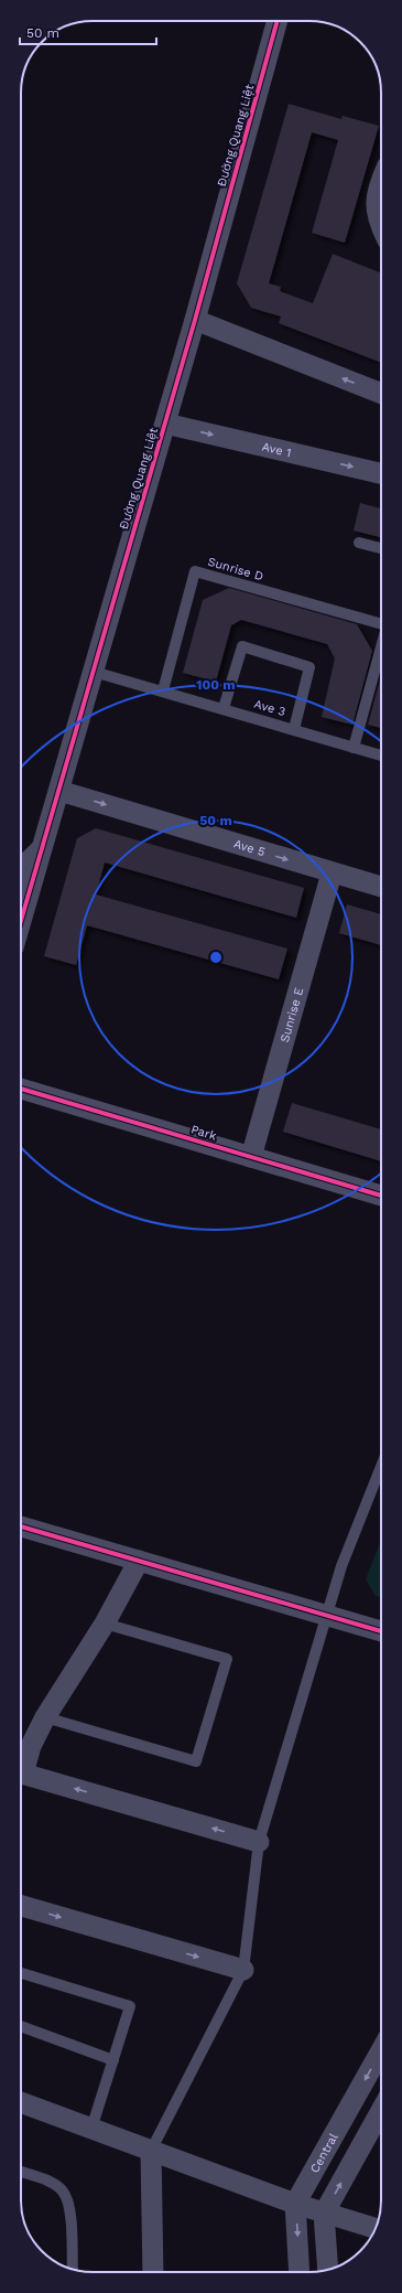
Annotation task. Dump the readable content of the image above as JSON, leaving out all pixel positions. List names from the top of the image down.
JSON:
{
  "streets": {
    "street": [
      "Đường Quang Liệt",
      "Ave 1",
      "Ave 5",
      "Sunrise E",
      "Park",
      "Central"
    ],
    "lane": ["Sunrise D", "Ave 3"]
  },
  "crossings": [
    ["Đường Quang Liệt", "Ave 1"],
    ["Đường Quang Liệt", "Ave 3"],
    ["Đường Quang Liệt", "Ave 5"],
    ["Sunrise D", "Ave 3"],
    ["Ave 5", "Sunrise E"],
    ["Sunrise E", "Park"]
  ],
  "one_way": ["Ave 5"],
  "scale_bar": "50 m",
  "rings": ["100 m", "50 m"]
}
